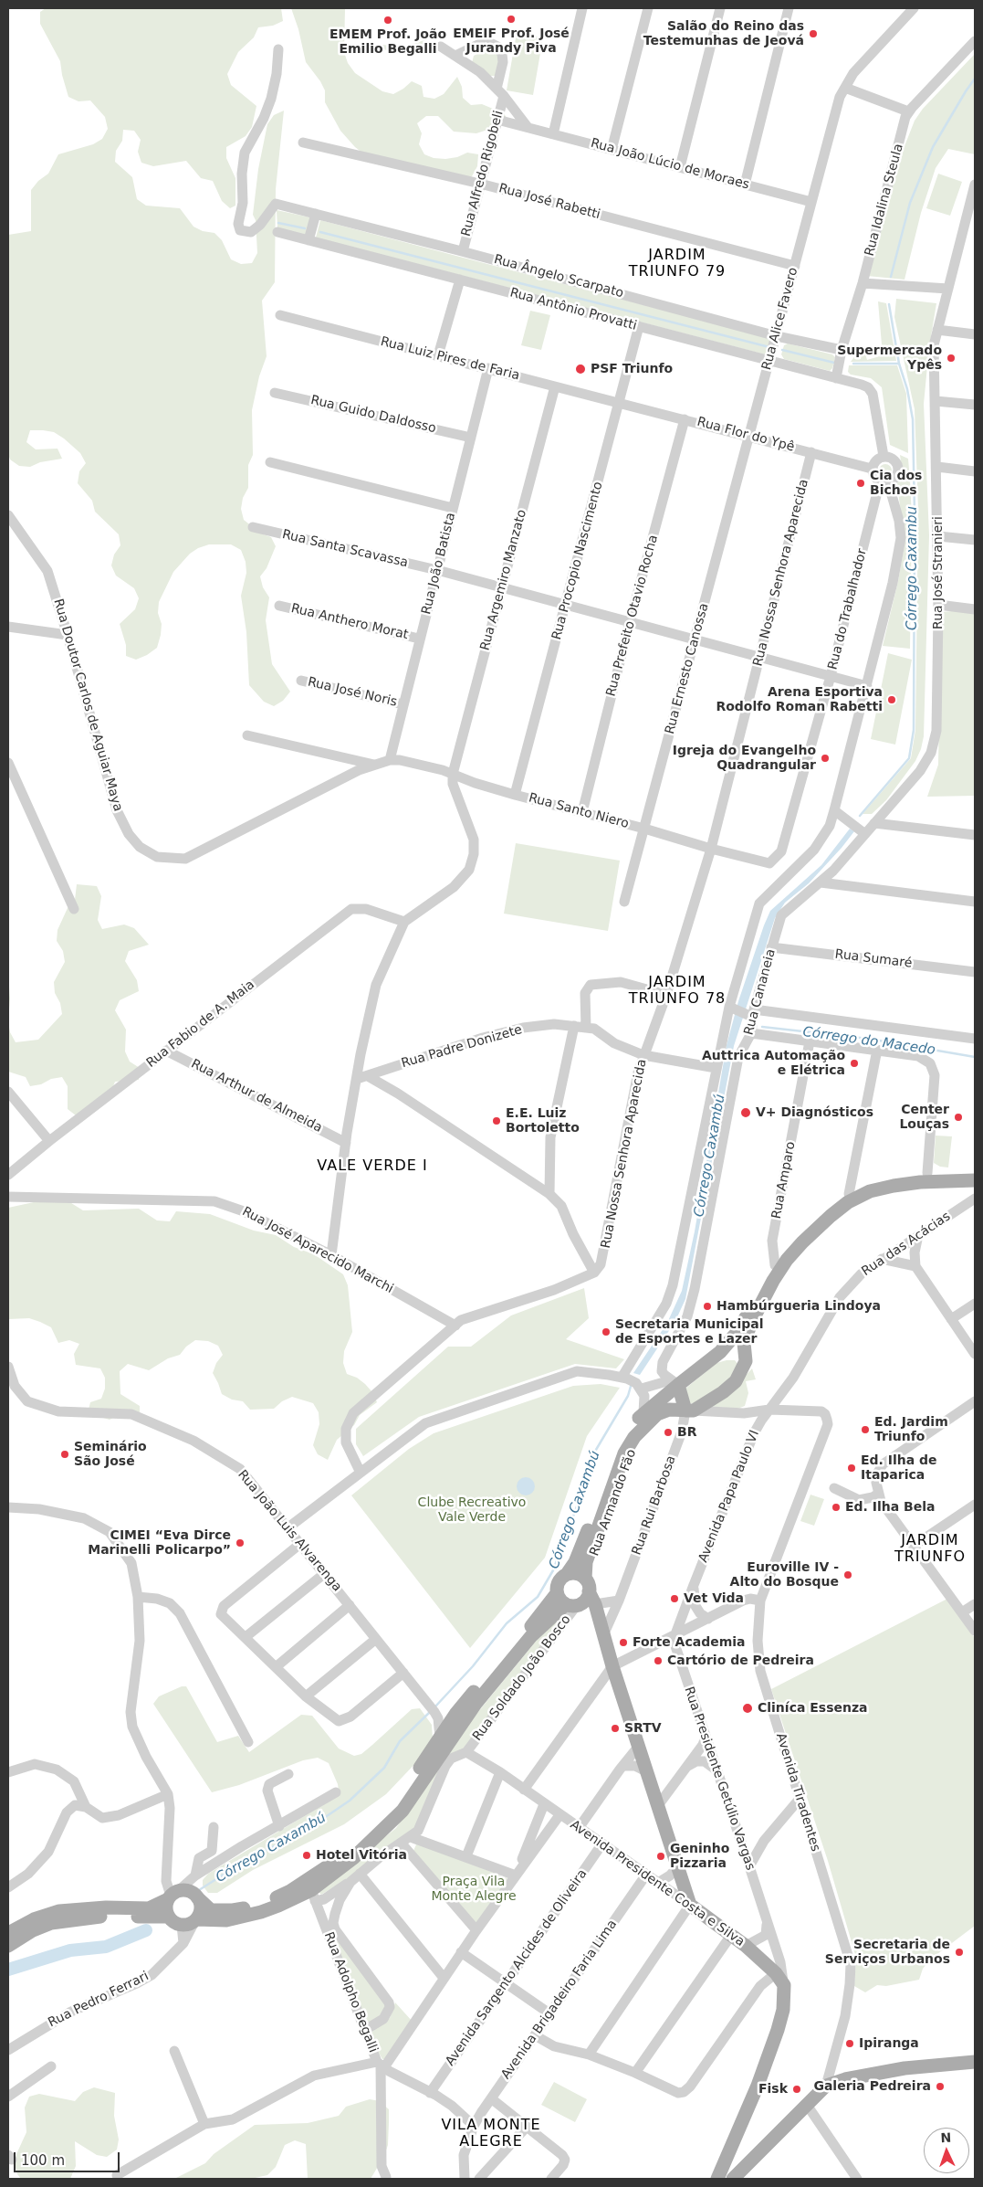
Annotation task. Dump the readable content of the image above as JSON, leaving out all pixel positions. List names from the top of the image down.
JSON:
{
  "streets": {
    "main road": ["Rua Armando Fão", "Avenida Presidente Costa e Silva"],
    "street": [
      "Rua João Lúcio de Moraes",
      "Rua Alfredo Rigobeli",
      "Rua Idalina Steula",
      "Rua José Rabetti",
      "Rua Ângelo Scarpato",
      "Rua Antônio Provatti",
      "Rua Alice Favero",
      "Rua Luiz Pires de Faria",
      "Rua Guido Daldosso",
      "Rua Flor do Ypê",
      "Rua Santa Scavassa",
      "Rua Procopio Nascimento",
      "Rua João Batista",
      "Rua Nossa Senhora Aparecida",
      "Rua José Stranieri",
      "Rua Argemiro Manzato",
      "Rua do Trabalhador",
      "Rua Prefeito Otavio Rocha",
      "Rua Anthero Morat",
      "Rua Ernesto Canossa",
      "Rua José Noris",
      "Rua Doutor Carlos de Aguiar Maya",
      "Rua Santo Niero",
      "Rua Sumaré",
      "Rua Cananeia",
      "Rua Fabio de A. Maia",
      "Rua Padre Donizete",
      "Rua Arthur de Almeida",
      "Rua Amparo",
      "Rua das Acácias",
      "Rua José Aparecido Marchi",
      "Avenida Papa Paulo VI",
      "Rua Rui Barbosa",
      "Rua João Luis Alvarenga",
      "Rua Soldado João Bosco",
      "Rua Presidente Getúlio Vargas",
      "Avenida Tiradentes",
      "Avenida Sargento Alcides de Oliveira",
      "Rua Adolpho Begalli",
      "Rua Pedro Ferrari",
      "Avenida Brigadeiro Faria Lima"
    ]
  },
  "crossings": [
    ["Rua João Lúcio de Moraes", "Rua Alfredo Rigobeli"],
    ["Rua João Lúcio de Moraes", "Rua Alice Favero"],
    ["Rua Alfredo Rigobeli", "Rua José Rabetti"],
    ["Rua Alfredo Rigobeli", "Rua Ângelo Scarpato"],
    ["Rua Idalina Steula", "Rua Ângelo Scarpato"],
    ["Rua Idalina Steula", "Rua Antônio Provatti"],
    ["Rua José Rabetti", "Rua Alice Favero"],
    ["Rua Ângelo Scarpato", "Rua Alice Favero"],
    ["Rua Antônio Provatti", "Rua Alice Favero"],
    ["Rua Antônio Provatti", "Rua Flor do Ypê"],
    ["Rua Antônio Provatti", "Rua Procopio Nascimento"],
    ["Rua Antônio Provatti", "Rua do Trabalhador"],
    ["Rua Alice Favero", "Rua Flor do Ypê"],
    ["Rua Alice Favero", "Rua Ernesto Canossa"],
    ["Rua Luiz Pires de Faria", "Rua Flor do Ypê"],
    ["Rua Luiz Pires de Faria", "Rua Procopio Nascimento"],
    ["Rua Luiz Pires de Faria", "Rua João Batista"],
    ["Rua Luiz Pires de Faria", "Rua Argemiro Manzato"],
    ["Rua Guido Daldosso", "Rua João Batista"],
    ["Rua Flor do Ypê", "Rua Procopio Nascimento"],
    ["Rua Flor do Ypê", "Rua Nossa Senhora Aparecida"],
    ["Rua Flor do Ypê", "Rua do Trabalhador"],
    ["Rua Flor do Ypê", "Rua Prefeito Otavio Rocha"],
    ["Rua Flor do Ypê", "Rua Ernesto Canossa"],
    ["Rua Santa Scavassa", "Rua Procopio Nascimento"],
    ["Rua Santa Scavassa", "Rua João Batista"],
    ["Rua Santa Scavassa", "Rua Nossa Senhora Aparecida"],
    ["Rua Santa Scavassa", "Rua Argemiro Manzato"],
    ["Rua Santa Scavassa", "Rua do Trabalhador"],
    ["Rua Santa Scavassa", "Rua Prefeito Otavio Rocha"],
    ["Rua Santa Scavassa", "Rua Ernesto Canossa"],
    ["Rua Procopio Nascimento", "Rua Santo Niero"],
    ["Rua João Batista", "Rua Anthero Morat"],
    ["Rua João Batista", "Rua José Noris"],
    ["Rua João Batista", "Rua Doutor Carlos de Aguiar Maya"],
    ["Rua João Batista", "Rua Santo Niero"],
    ["Rua Nossa Senhora Aparecida", "Rua Santo Niero"],
    ["Rua Nossa Senhora Aparecida", "Rua Padre Donizete"],
    ["Rua José Stranieri", "Rua Cananeia"],
    ["Rua Argemiro Manzato", "Rua Santo Niero"],
    ["Rua do Trabalhador", "Rua Santo Niero"],
    ["Rua Prefeito Otavio Rocha", "Rua Santo Niero"],
    ["Rua Ernesto Canossa", "Rua Santo Niero"],
    ["Rua Doutor Carlos de Aguiar Maya", "Rua Santo Niero"],
    ["Rua Sumaré", "Rua Cananeia"],
    ["Rua Fabio de A. Maia", "Rua Arthur de Almeida"],
    ["Rua das Acácias", "Avenida Papa Paulo VI"],
    ["Rua das Acácias", "Avenida Tiradentes"],
    ["Avenida Papa Paulo VI", "Rua Presidente Getúlio Vargas"],
    ["Avenida Papa Paulo VI", "Avenida Tiradentes"],
    ["Rua Armando Fão", "Rua Soldado João Bosco"],
    ["Rua Soldado João Bosco", "Avenida Presidente Costa e Silva"],
    ["Rua Presidente Getúlio Vargas", "Avenida Presidente Costa e Silva"],
    ["Avenida Presidente Costa e Silva", "Avenida Sargento Alcides de Oliveira"],
    ["Avenida Presidente Costa e Silva", "Avenida Brigadeiro Faria Lima"],
    ["Avenida Sargento Alcides de Oliveira", "Rua Adolpho Begalli"],
    ["Rua Adolpho Begalli", "Avenida Brigadeiro Faria Lima"]
  ],
  "districts": [
    "JARDIM TRIUNFO 79",
    "JARDIM TRIUNFO 78",
    "VALE VERDE I",
    "JARDIM TRIUNFO",
    "VILA MONTE ALEGRE"
  ],
  "water": ["Córrego Caxambu", "Córrego do Macedo", "Córrego Caxambú"],
  "parks": ["Clube Recreativo Vale Verde", "Praça Vila Monte Alegre"],
  "places": [
    "EMEIF Prof. José Jurandy Piva",
    "EMEM Prof. João Emilio Begalli",
    "Salão do Reino das Testemunhas de Jeová",
    "Supermercado Ypês",
    "PSF Triunfo",
    "Cia dos Bichos",
    "Arena Esportiva Rodolfo Roman Rabetti",
    "Igreja do Evangelho Quadrangular",
    "Auttrica Automação e Elétrica",
    "V+ Diagnósticos",
    "Center Louças",
    "E.E. Luiz Bortoletto",
    "Hambúrgueria Lindoya",
    "Secretaria Municipal de Esportes e Lazer",
    "Ed. Jardim Triunfo",
    "BR",
    "Seminário São José",
    "Ed. Ilha de Itaparica",
    "Ed. Ilha Bela",
    "CIMEI “Eva Dirce Marinelli Policarpo”",
    "Euroville IV - Alto do Bosque",
    "Vet Vida",
    "Forte Academia",
    "Cartório de Pedreira",
    "Cliníca Essenza",
    "SRTV",
    "Hotel Vitória",
    "Geninho Pizzaria",
    "Secretaria de Serviços Urbanos",
    "Ipiranga",
    "Galeria Pedreira",
    "Fisk"
  ],
  "scale_bar": "100 m",
  "north": "top"
}
